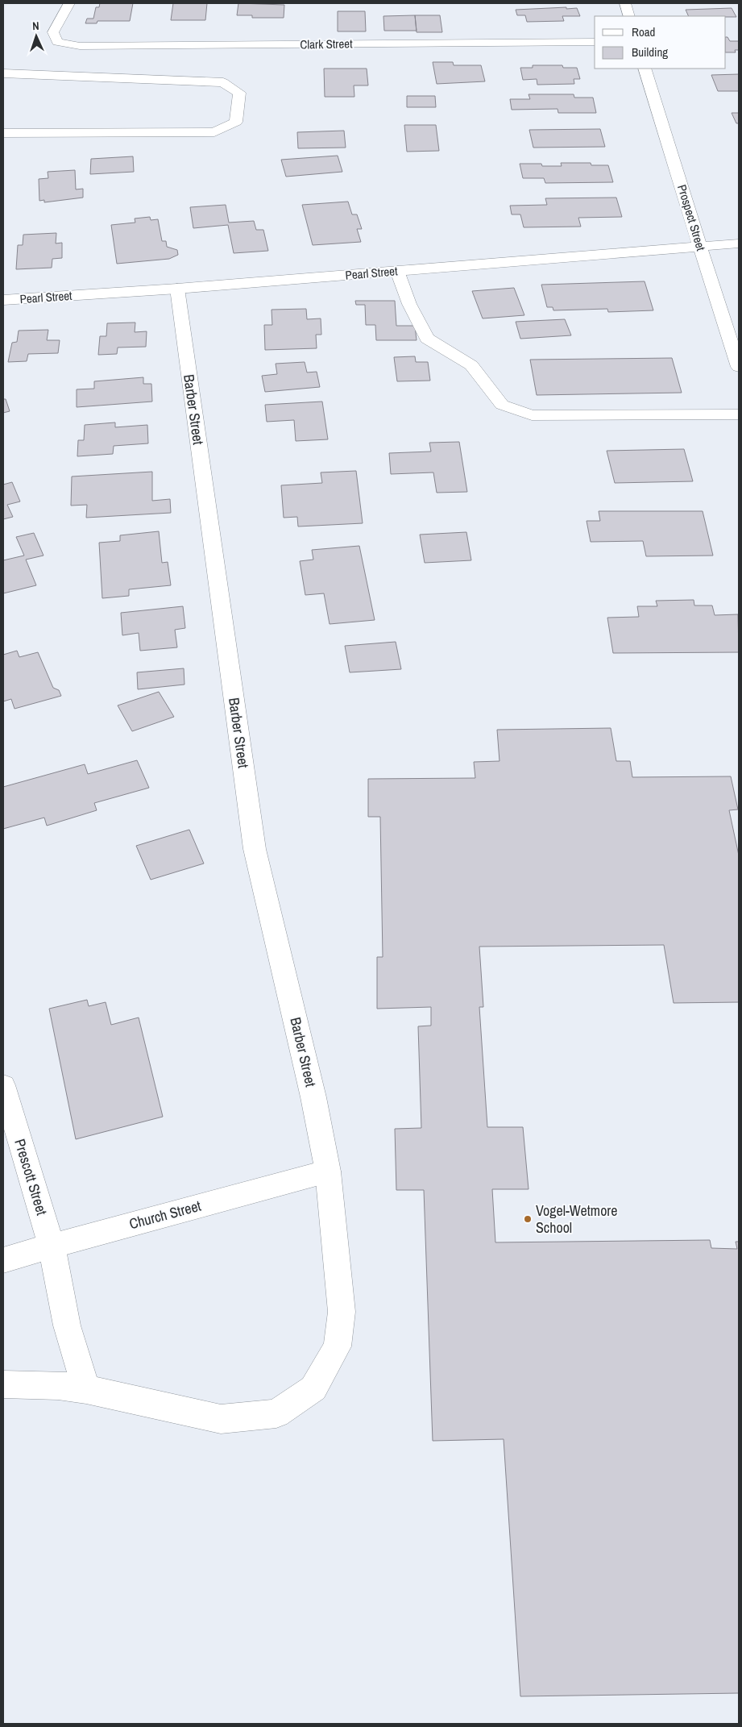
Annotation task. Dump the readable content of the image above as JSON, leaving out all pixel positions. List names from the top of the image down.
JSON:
{
  "streets": {
    "street": [
      "Clark Street",
      "Prospect Street",
      "Pearl Street",
      "Barber Street",
      "Prescott Street",
      "Church Street"
    ]
  },
  "crossings": [
    ["Prospect Street", "Pearl Street"],
    ["Pearl Street", "Barber Street"],
    ["Barber Street", "Prescott Street"],
    ["Barber Street", "Church Street"],
    ["Prescott Street", "Church Street"]
  ],
  "places": ["Vogel-Wetmore School"],
  "legend": ["Road", "Building"],
  "north": "top"
}
